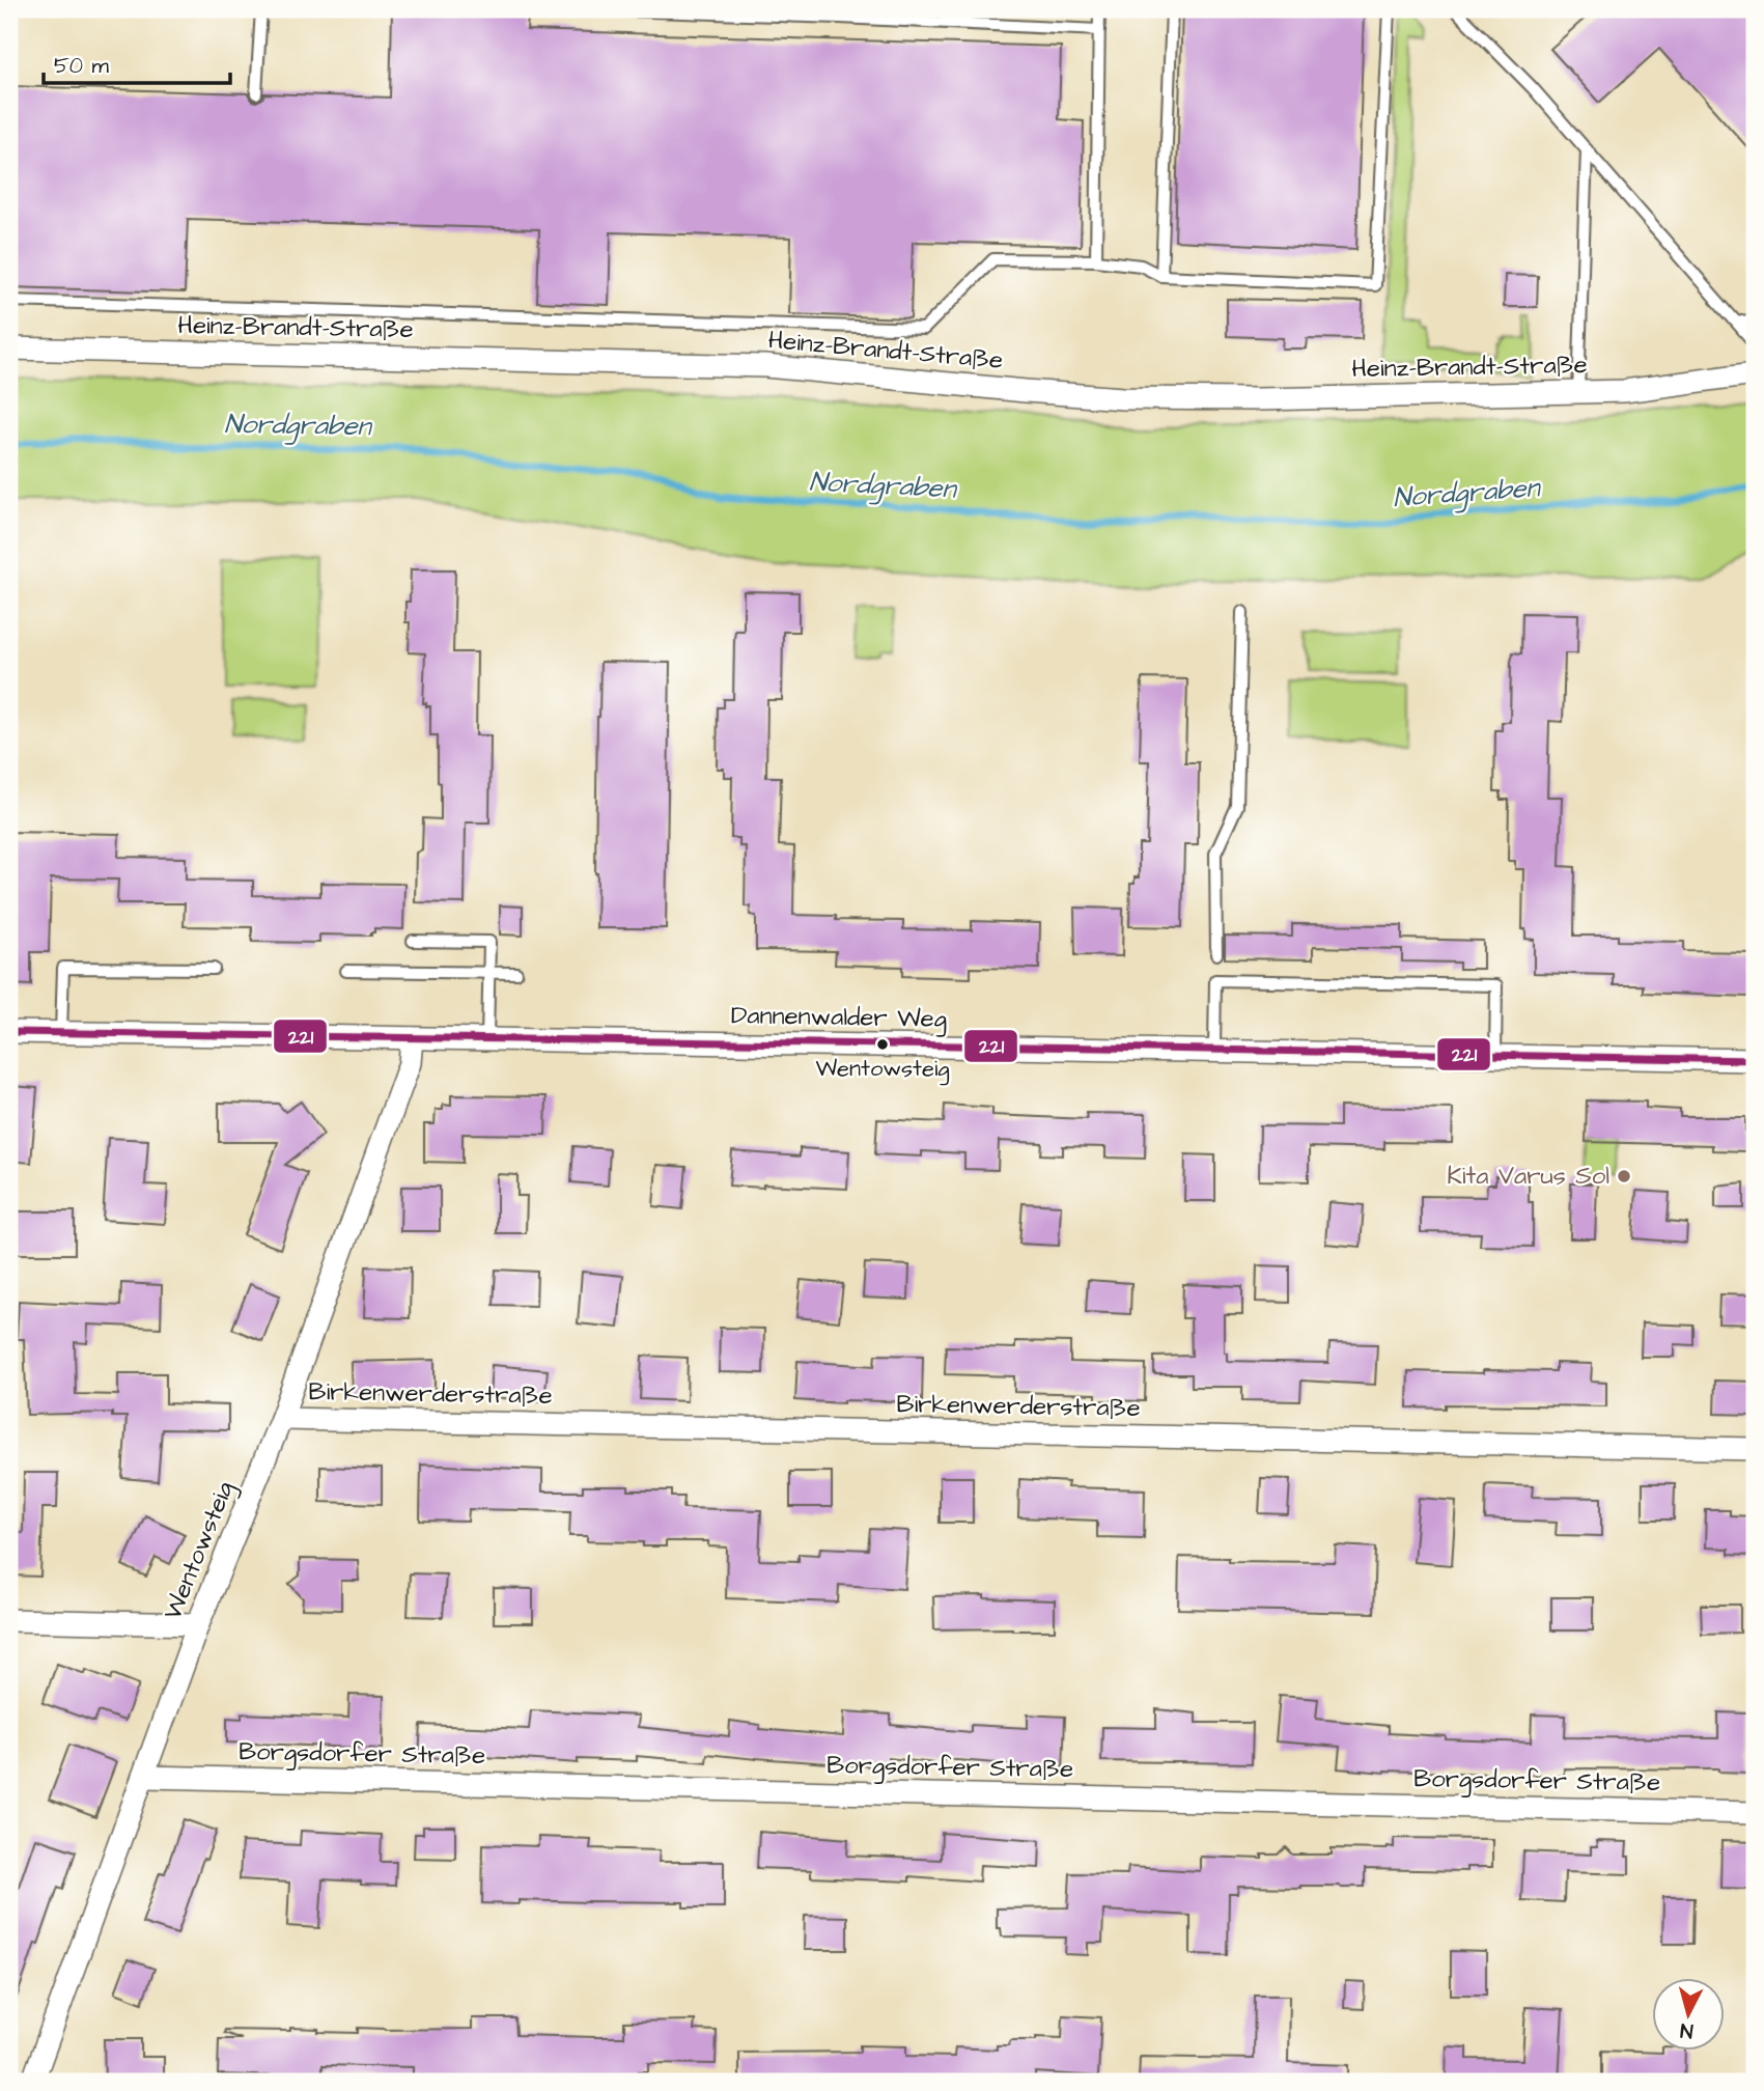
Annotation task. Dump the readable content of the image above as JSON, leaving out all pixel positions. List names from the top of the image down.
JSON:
{
  "streets": {
    "street": [
      "Heinz-Brandt-Straße",
      "Dannenwalder Weg",
      "Birkenwerderstraße",
      "Wentowsteig",
      "Borgsdorfer Straße"
    ]
  },
  "crossings": [
    ["Dannenwalder Weg", "Wentowsteig"],
    ["Birkenwerderstraße", "Wentowsteig"],
    ["Wentowsteig", "Borgsdorfer Straße"]
  ],
  "water": ["Nordgraben"],
  "places": ["Wentowsteig", "Kita Varus Sol"],
  "lines": ["transit line 221"],
  "scale_bar": "50 m",
  "north": "bottom"
}
